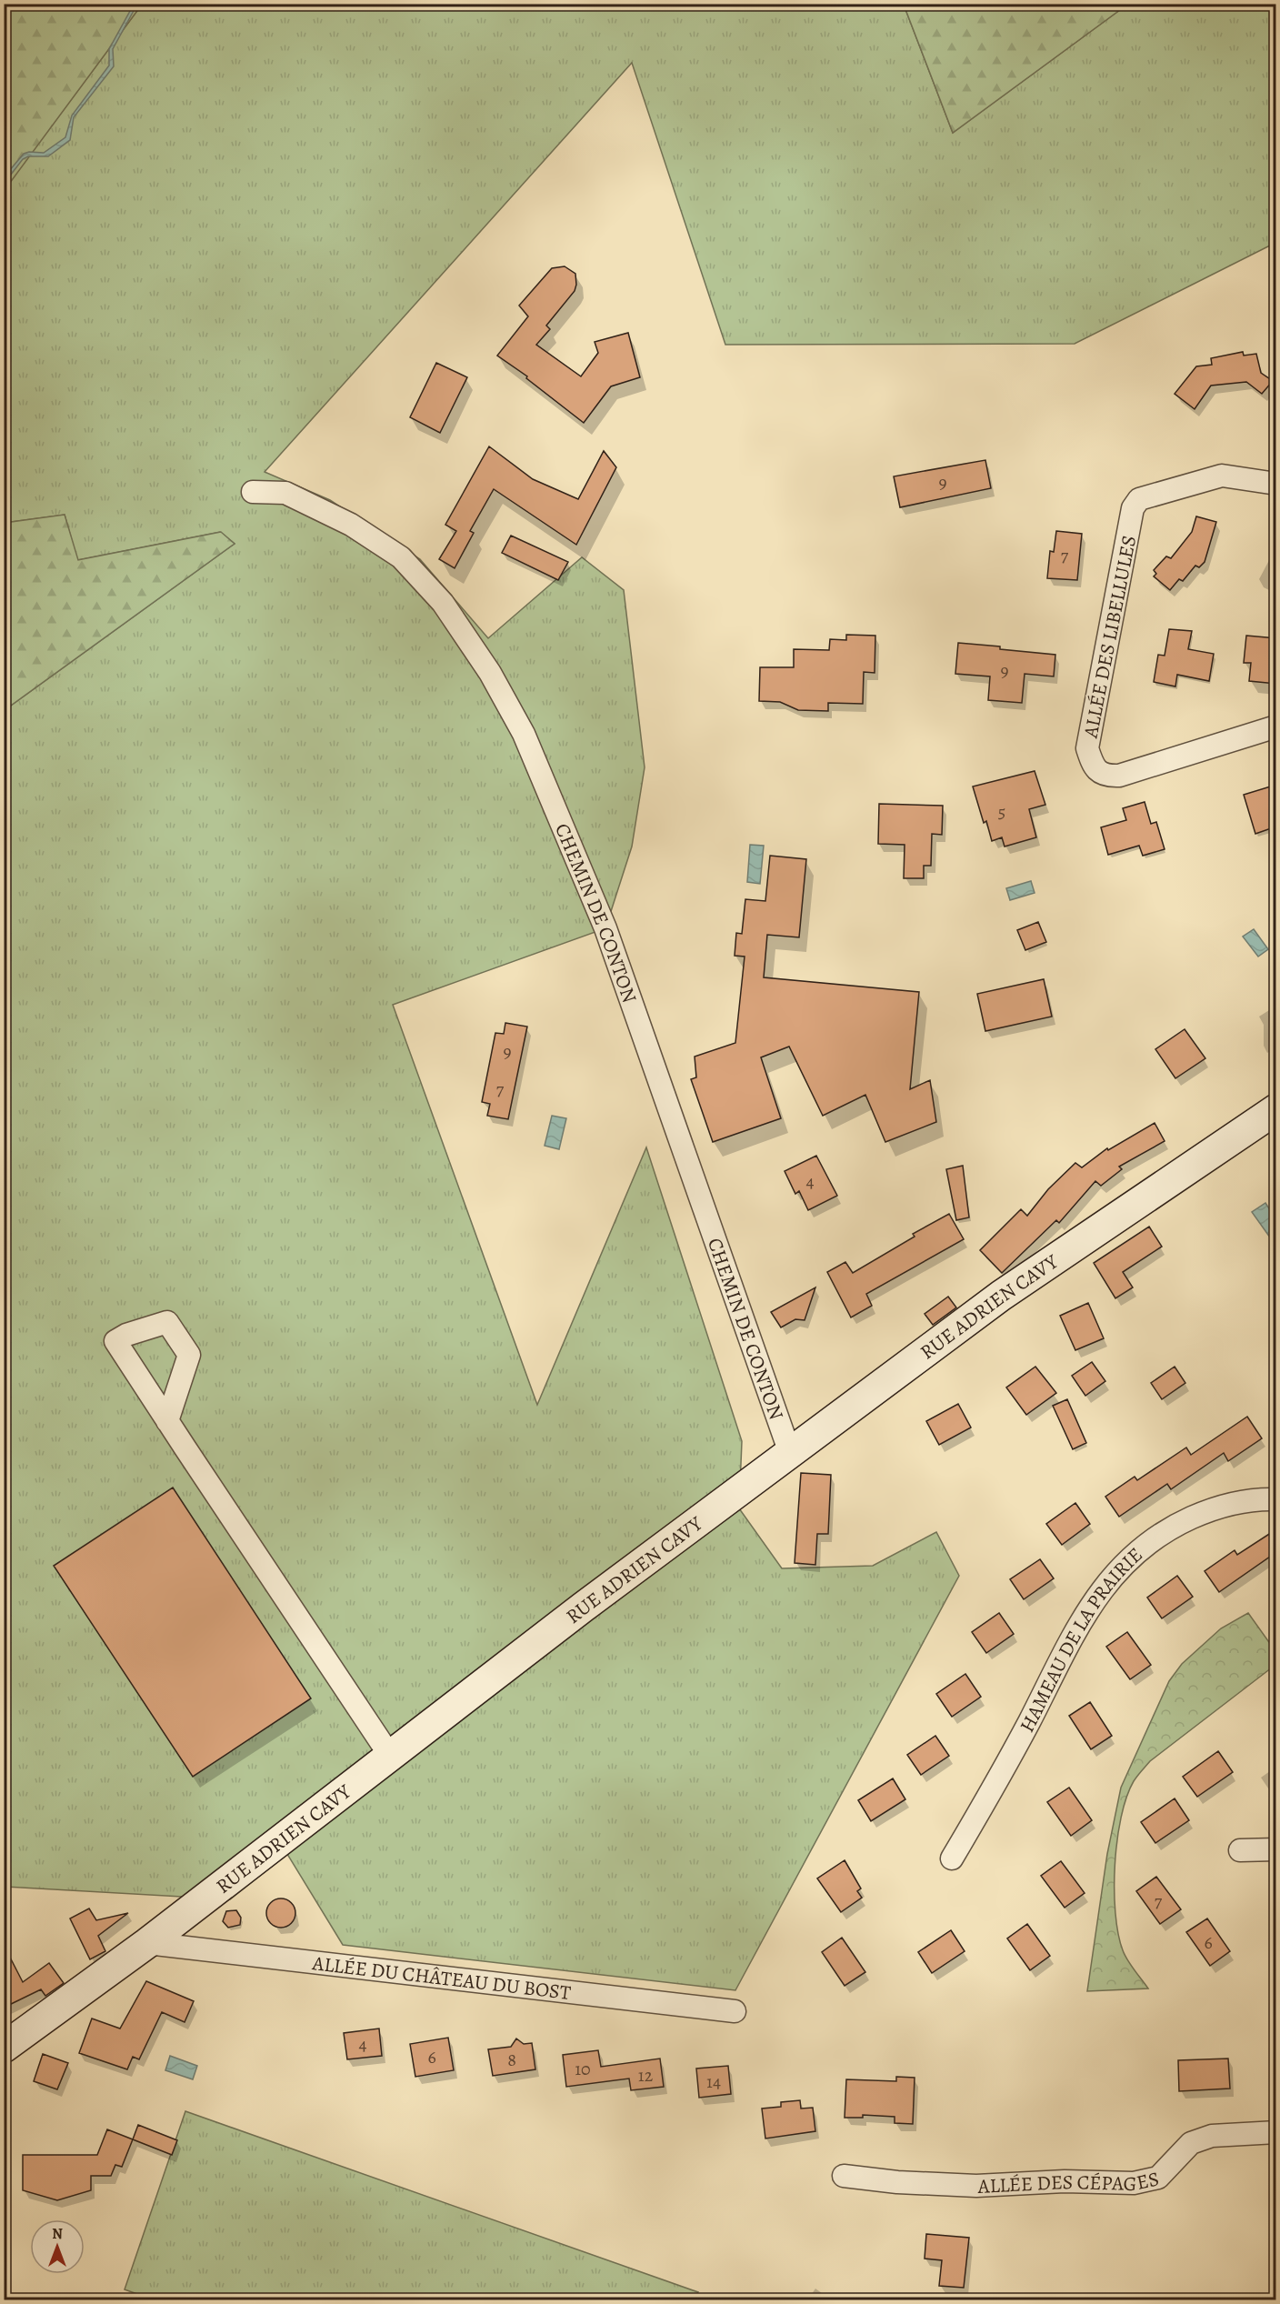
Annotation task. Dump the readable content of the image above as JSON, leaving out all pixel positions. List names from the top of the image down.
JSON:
{
  "streets": {
    "main road": ["RUE ADRIEN CAVY"],
    "street": [
      "ALLÉE DES LIBELLULES",
      "CHEMIN DE CONTON",
      "HAMEAU DE LA PRAIRIE",
      "ALLÉE DU CHÂTEAU DU BOST",
      "ALLÉE DES CÉPAGES"
    ]
  },
  "crossings": [
    ["CHEMIN DE CONTON", "RUE ADRIEN CAVY"],
    ["RUE ADRIEN CAVY", "ALLÉE DU CHÂTEAU DU BOST"]
  ],
  "house_numbers": [
    "9",
    "7",
    "9",
    "5",
    "9",
    "7",
    "4",
    "7",
    "6",
    "4",
    "6",
    "8",
    "10",
    "12",
    "14"
  ],
  "north": "top"
}
